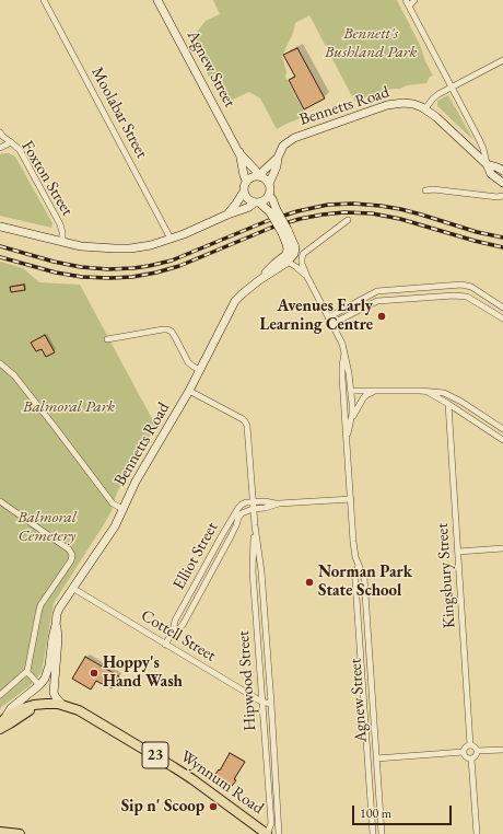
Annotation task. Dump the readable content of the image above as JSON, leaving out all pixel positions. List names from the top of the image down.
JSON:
{
  "streets": {
    "main road": [
      "Agnew Street",
      "Bennetts Road",
      "23",
      "Wynnum Road"
    ],
    "street": [
      "Moolabar Street",
      "Foxton Street",
      "Elliot Street",
      "Kingsbury Street",
      "Cottell Street",
      "Hipwood Street"
    ]
  },
  "crossings": [
    ["Agnew Street", "Bennetts Road"],
    ["Bennetts Road", "Cottell Street"],
    ["Bennetts Road", "Hipwood Street"],
    ["Bennetts Road", "Wynnum Road"],
    ["Elliot Street", "Cottell Street"],
    ["Elliot Street", "Hipwood Street"],
    ["Cottell Street", "Hipwood Street"],
    ["Hipwood Street", "Wynnum Road"]
  ],
  "parks": ["Bennett's Bushland Park", "Balmoral Park", "Balmoral Cemetery"],
  "places": [
    "Avenues Early Learning Centre",
    "Norman Park State School",
    "Hoppy's Hand Wash",
    "Sip n' Scoop"
  ],
  "scale_bar": "100 m"
}
